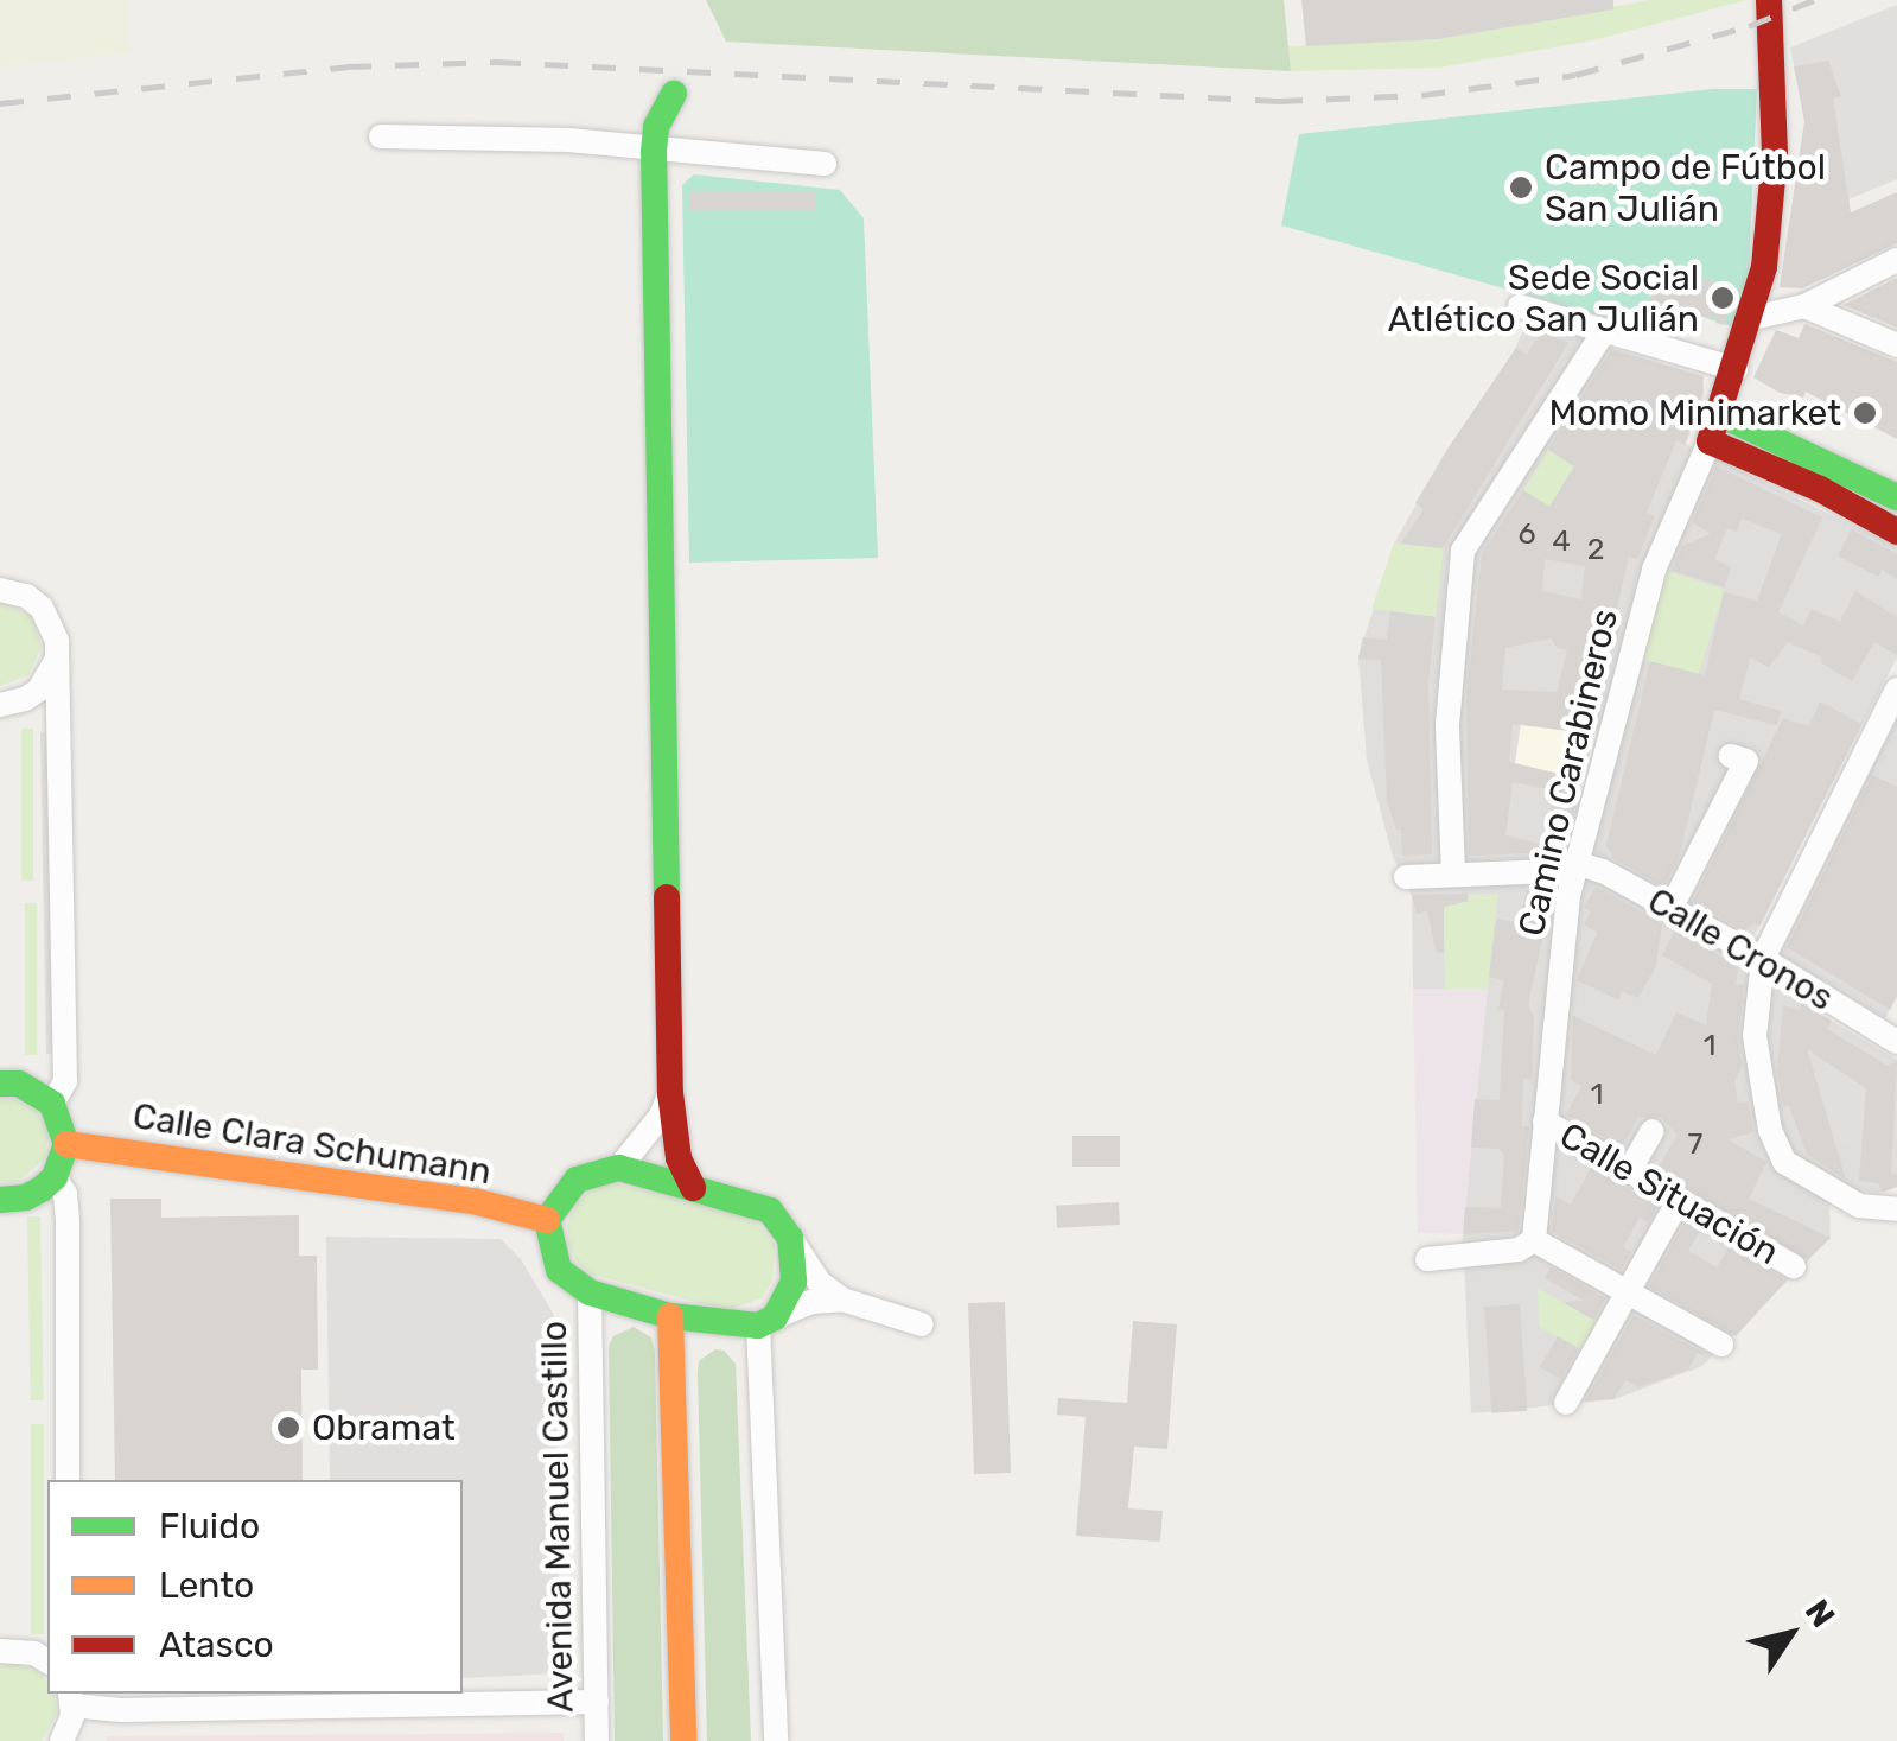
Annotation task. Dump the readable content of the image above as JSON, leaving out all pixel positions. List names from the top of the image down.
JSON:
{
  "streets": {
    "street": [
      "Camino Carabineros",
      "Calle Cronos",
      "Calle Clara Schumann",
      "Calle Situación",
      "Avenida Manuel Castillo"
    ]
  },
  "crossings": [
    ["Camino Carabineros", "Calle Cronos"],
    ["Camino Carabineros", "Calle Situación"]
  ],
  "places": [
    "Campo de Fútbol San Julián",
    "Sede Social Atlético San Julián",
    "Momo Minimarket",
    "Obramat"
  ],
  "house_numbers": [
    "6",
    "4",
    "2",
    "1",
    "1",
    "7"
  ],
  "legend": ["Fluido", "Lento", "Atasco"],
  "north": "top right"
}
